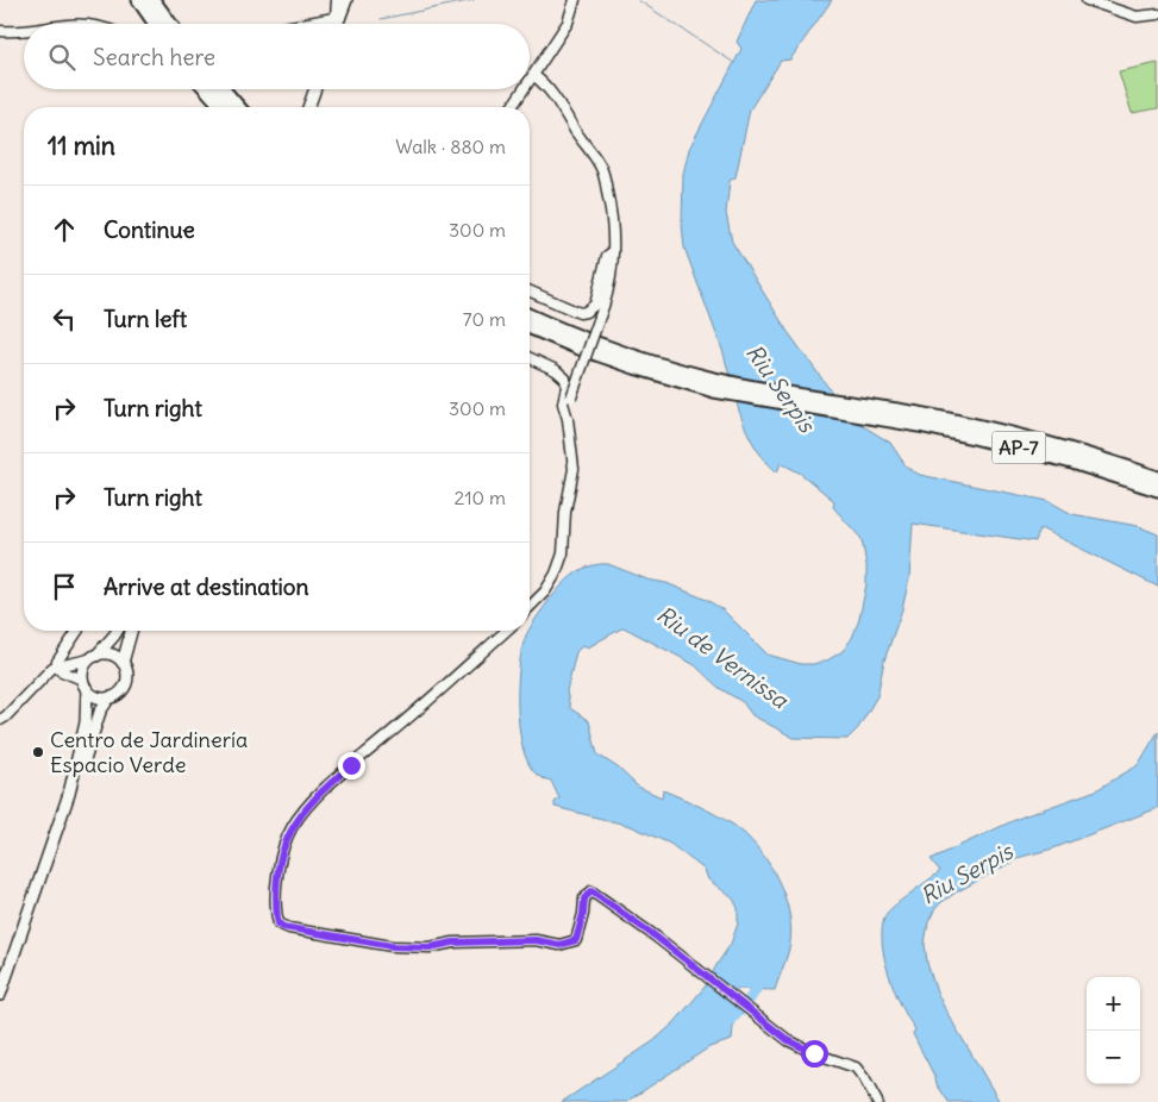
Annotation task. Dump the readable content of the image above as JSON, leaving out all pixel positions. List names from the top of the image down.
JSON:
{
  "streets": {
    "highway": ["AP-7"]
  },
  "water": ["Riu Serpis", "Riu de Vernissa"],
  "places": ["Centro de Jardinería Espacio Verde"],
  "page": {
    "search": "Search here",
    "heading": ["11 min", "Walk · 880 m"],
    "list": [
      ["Continue", "300 m"],
      ["Turn left", "70 m"],
      ["Turn right", "300 m"],
      ["Turn right", "210 m"],
      "Arrive at destination"
    ],
    "map_buttons": ["+", "−"]
  }
}
